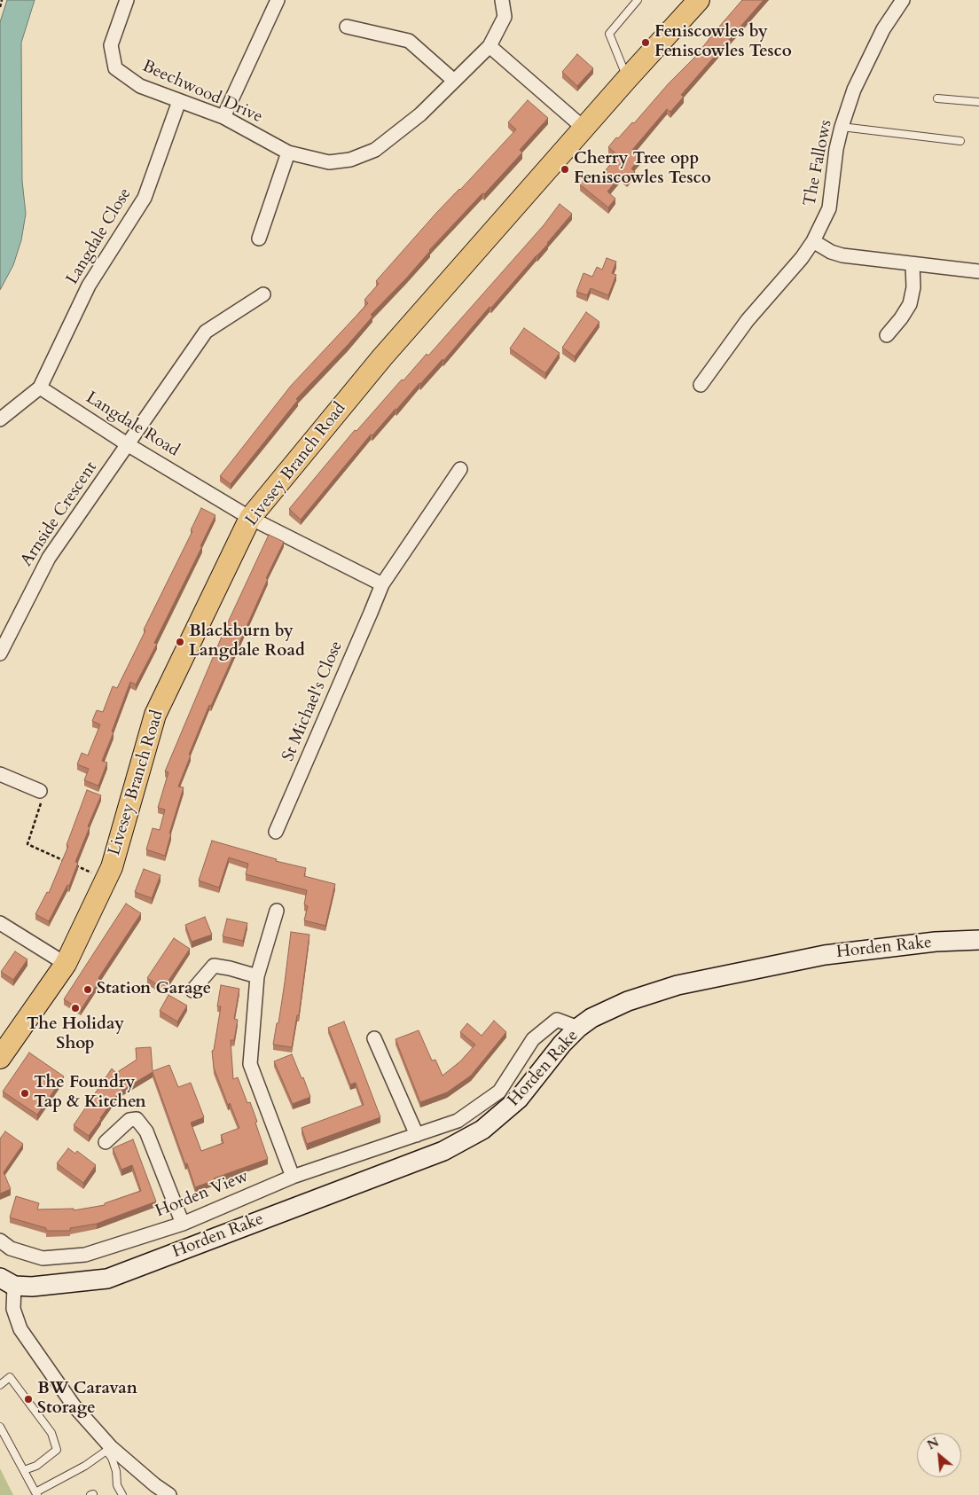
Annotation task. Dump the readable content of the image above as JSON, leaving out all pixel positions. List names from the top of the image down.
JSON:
{
  "streets": {
    "main road": ["Livesey Branch Road"],
    "street": [
      "Beechwood Drive",
      "The Fallows",
      "Langdale Close",
      "Langdale Road",
      "Arnside Crescent",
      "St Michael's Close",
      "Horden Rake",
      "Horden View"
    ]
  },
  "crossings": [
    ["Beechwood Drive", "Langdale Close"],
    ["Langdale Close", "Langdale Road"],
    ["Langdale Road", "Livesey Branch Road"],
    ["Langdale Road", "Arnside Crescent"],
    ["Horden Rake", "Horden View"]
  ],
  "places": [
    "Feniscowles by Feniscowles Tesco",
    "Cherry Tree opp Feniscowles Tesco",
    "Blackburn by Langdale Road",
    "Station Garage",
    "The Holiday Shop",
    "The Foundry Tap & Kitchen",
    "BW Caravan Storage"
  ],
  "north": "top left"
}
